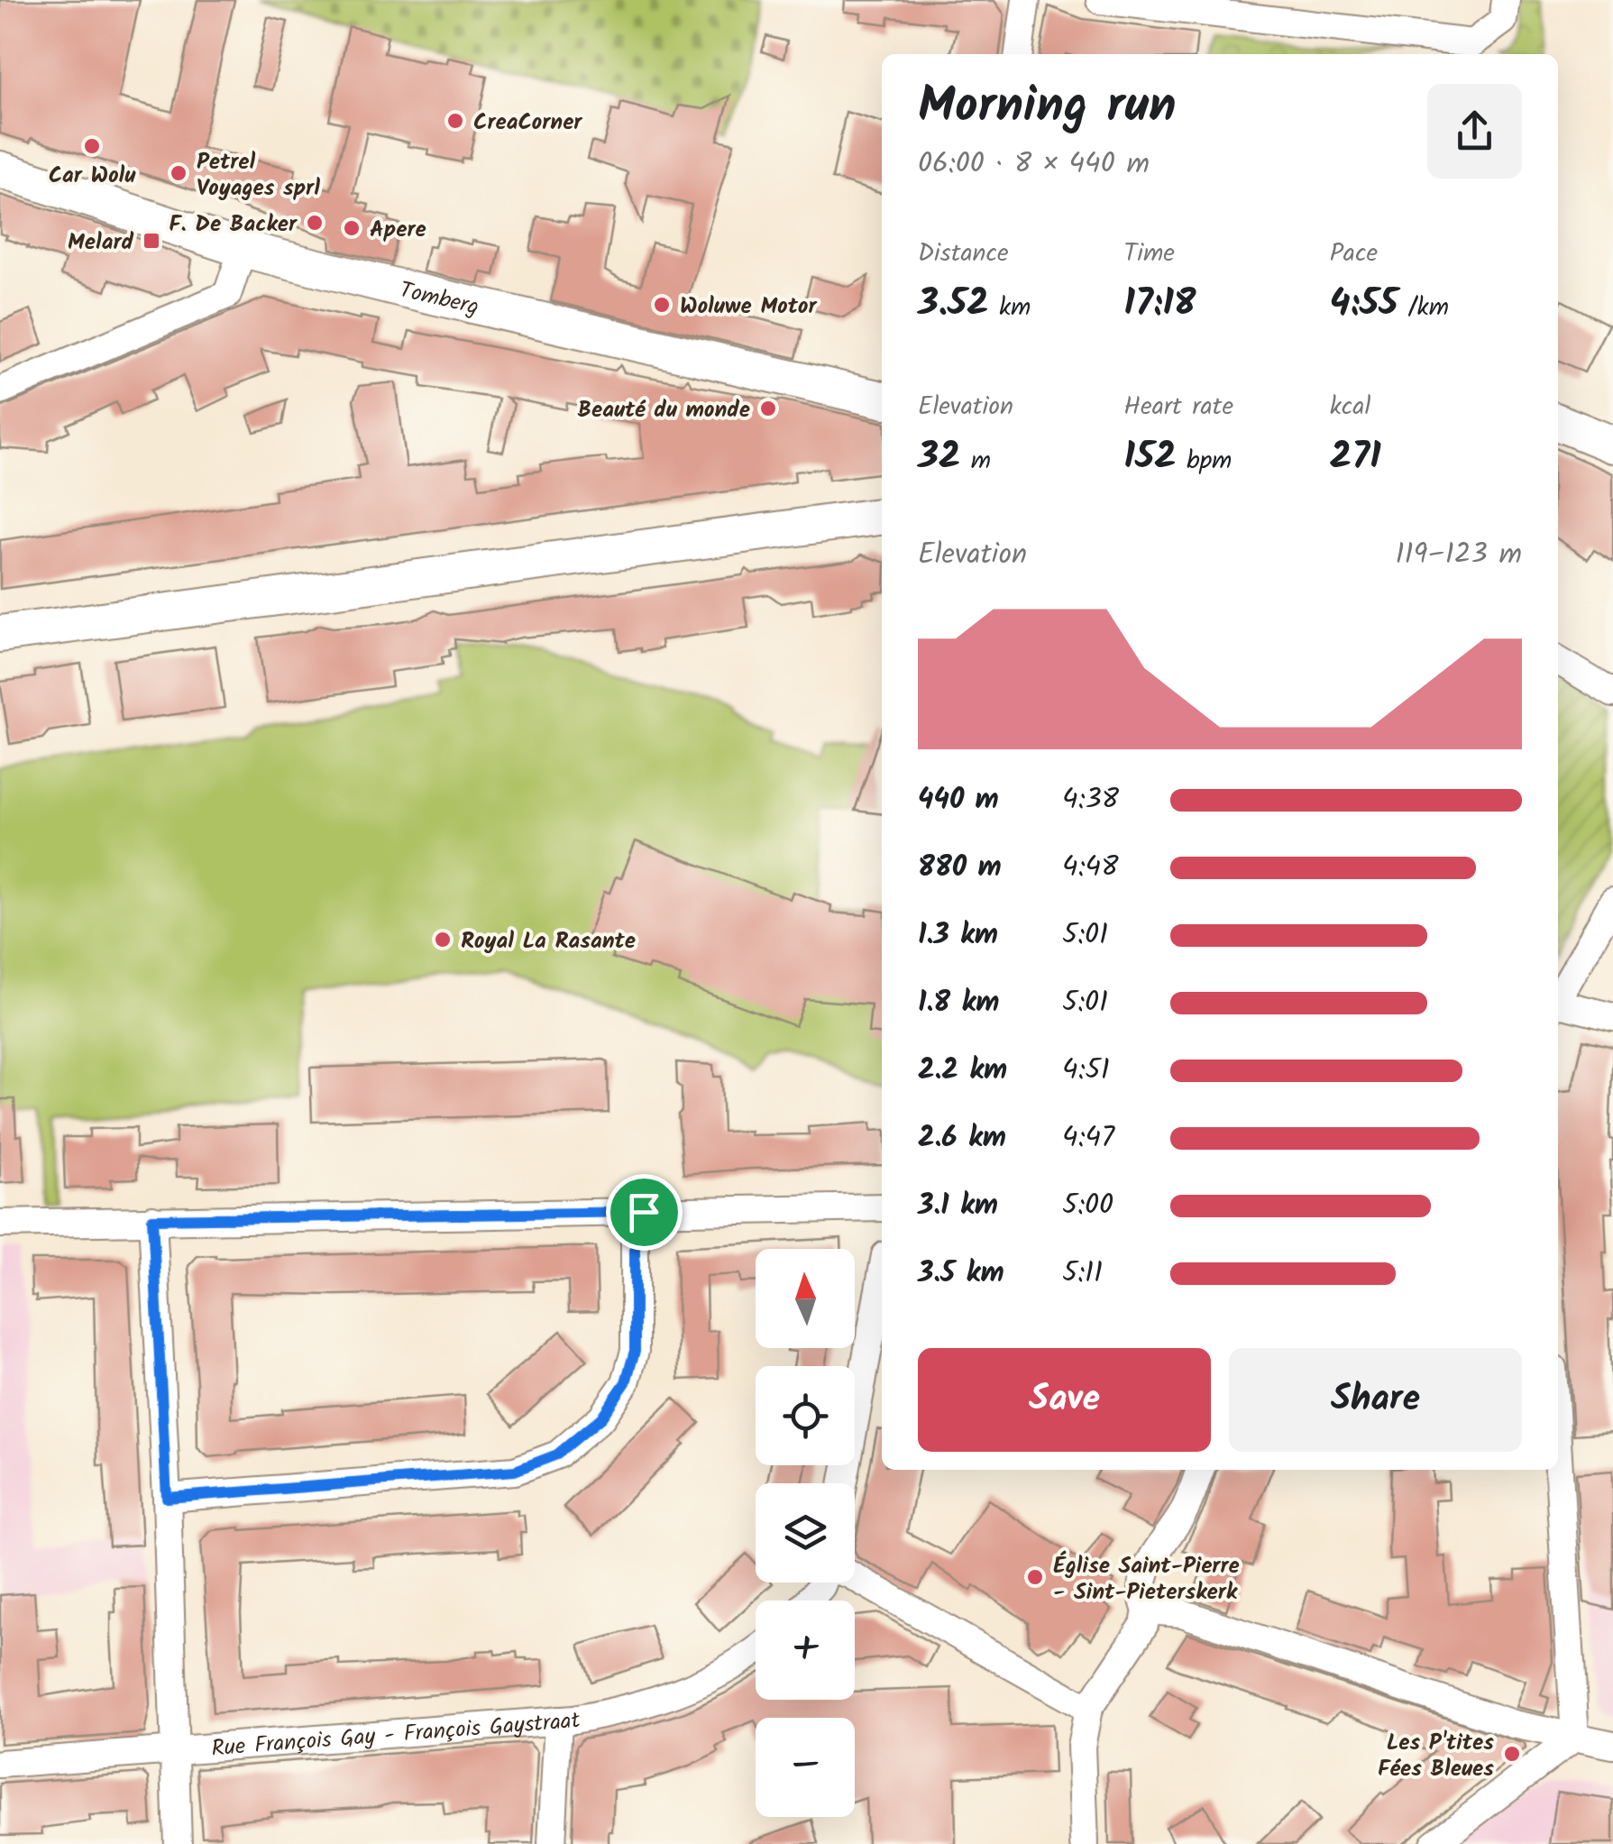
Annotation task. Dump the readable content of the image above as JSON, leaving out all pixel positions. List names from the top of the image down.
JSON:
{
  "streets": {
    "street": ["Tomberg", "Rue François Gay - François Gaystraat"]
  },
  "places": {
    "other": [
      "CreaCorner",
      "Car Wolu",
      "Petrel Voyages sprl",
      "F. De Backer",
      "Apere",
      "Woluwe Motor",
      "Beauté du monde",
      "Royal La Rasante",
      "Église Saint-Pierre - Sint-Pieterskerk",
      "Les P'tites Fées Bleues"
    ],
    "transit": ["Melard"]
  },
  "north": "top",
  "page": {
    "heading": ["Morning run", "06:00 · 8 × 440 m"],
    "stats": [
      ["Distance", "3.52 km"],
      ["Time", "17:18"],
      ["Pace", "4:55 /km"],
      ["Elevation", "32 m"],
      ["Heart rate", "152 bpm"],
      ["kcal", "271"]
    ],
    "chart": ["Elevation", "119–123 m"],
    "list": [
      {
        "name": "440 m",
        "note": "4:38"
      },
      {
        "name": "880 m",
        "note": "4:48"
      },
      {
        "name": "1.3 km",
        "note": "5:01"
      },
      {
        "name": "1.8 km",
        "note": "5:01"
      },
      {
        "name": "2.2 km",
        "note": "4:51"
      },
      {
        "name": "2.6 km",
        "note": "4:47"
      },
      {
        "name": "3.1 km",
        "note": "5:00"
      },
      {
        "name": "3.5 km",
        "note": "5:11"
      }
    ],
    "map_buttons": ["+", "−"],
    "buttons": ["Save", "Share"]
  }
}
